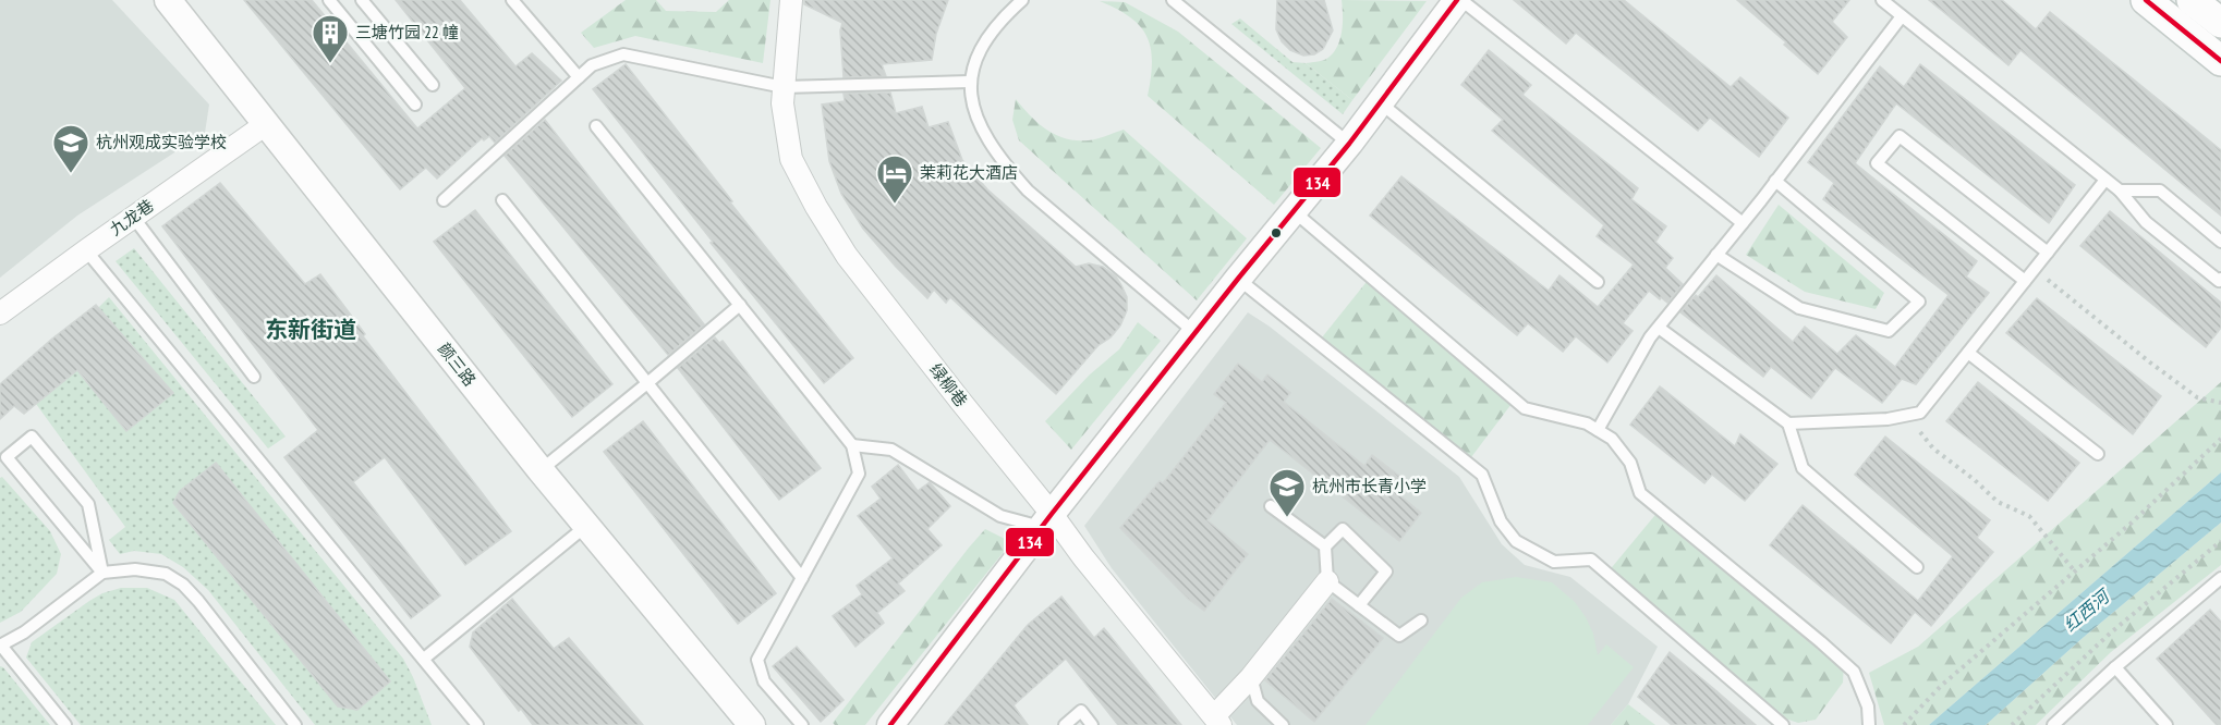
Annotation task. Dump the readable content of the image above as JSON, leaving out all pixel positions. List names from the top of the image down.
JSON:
{
  "streets": {
    "street": ["九龙巷", "颜三路", "绿柳巷"]
  },
  "crossings": [
    ["九龙巷", "颜三路"]
  ],
  "districts": ["东新街道"],
  "water": ["红西河"],
  "places": {
    "building": ["三塘竹园 22 幢"],
    "school or university": ["杭州观成实验学校", "杭州市长青小学"],
    "hotel": ["茉莉花大酒店"]
  },
  "lines": ["transit line 134"]
}
